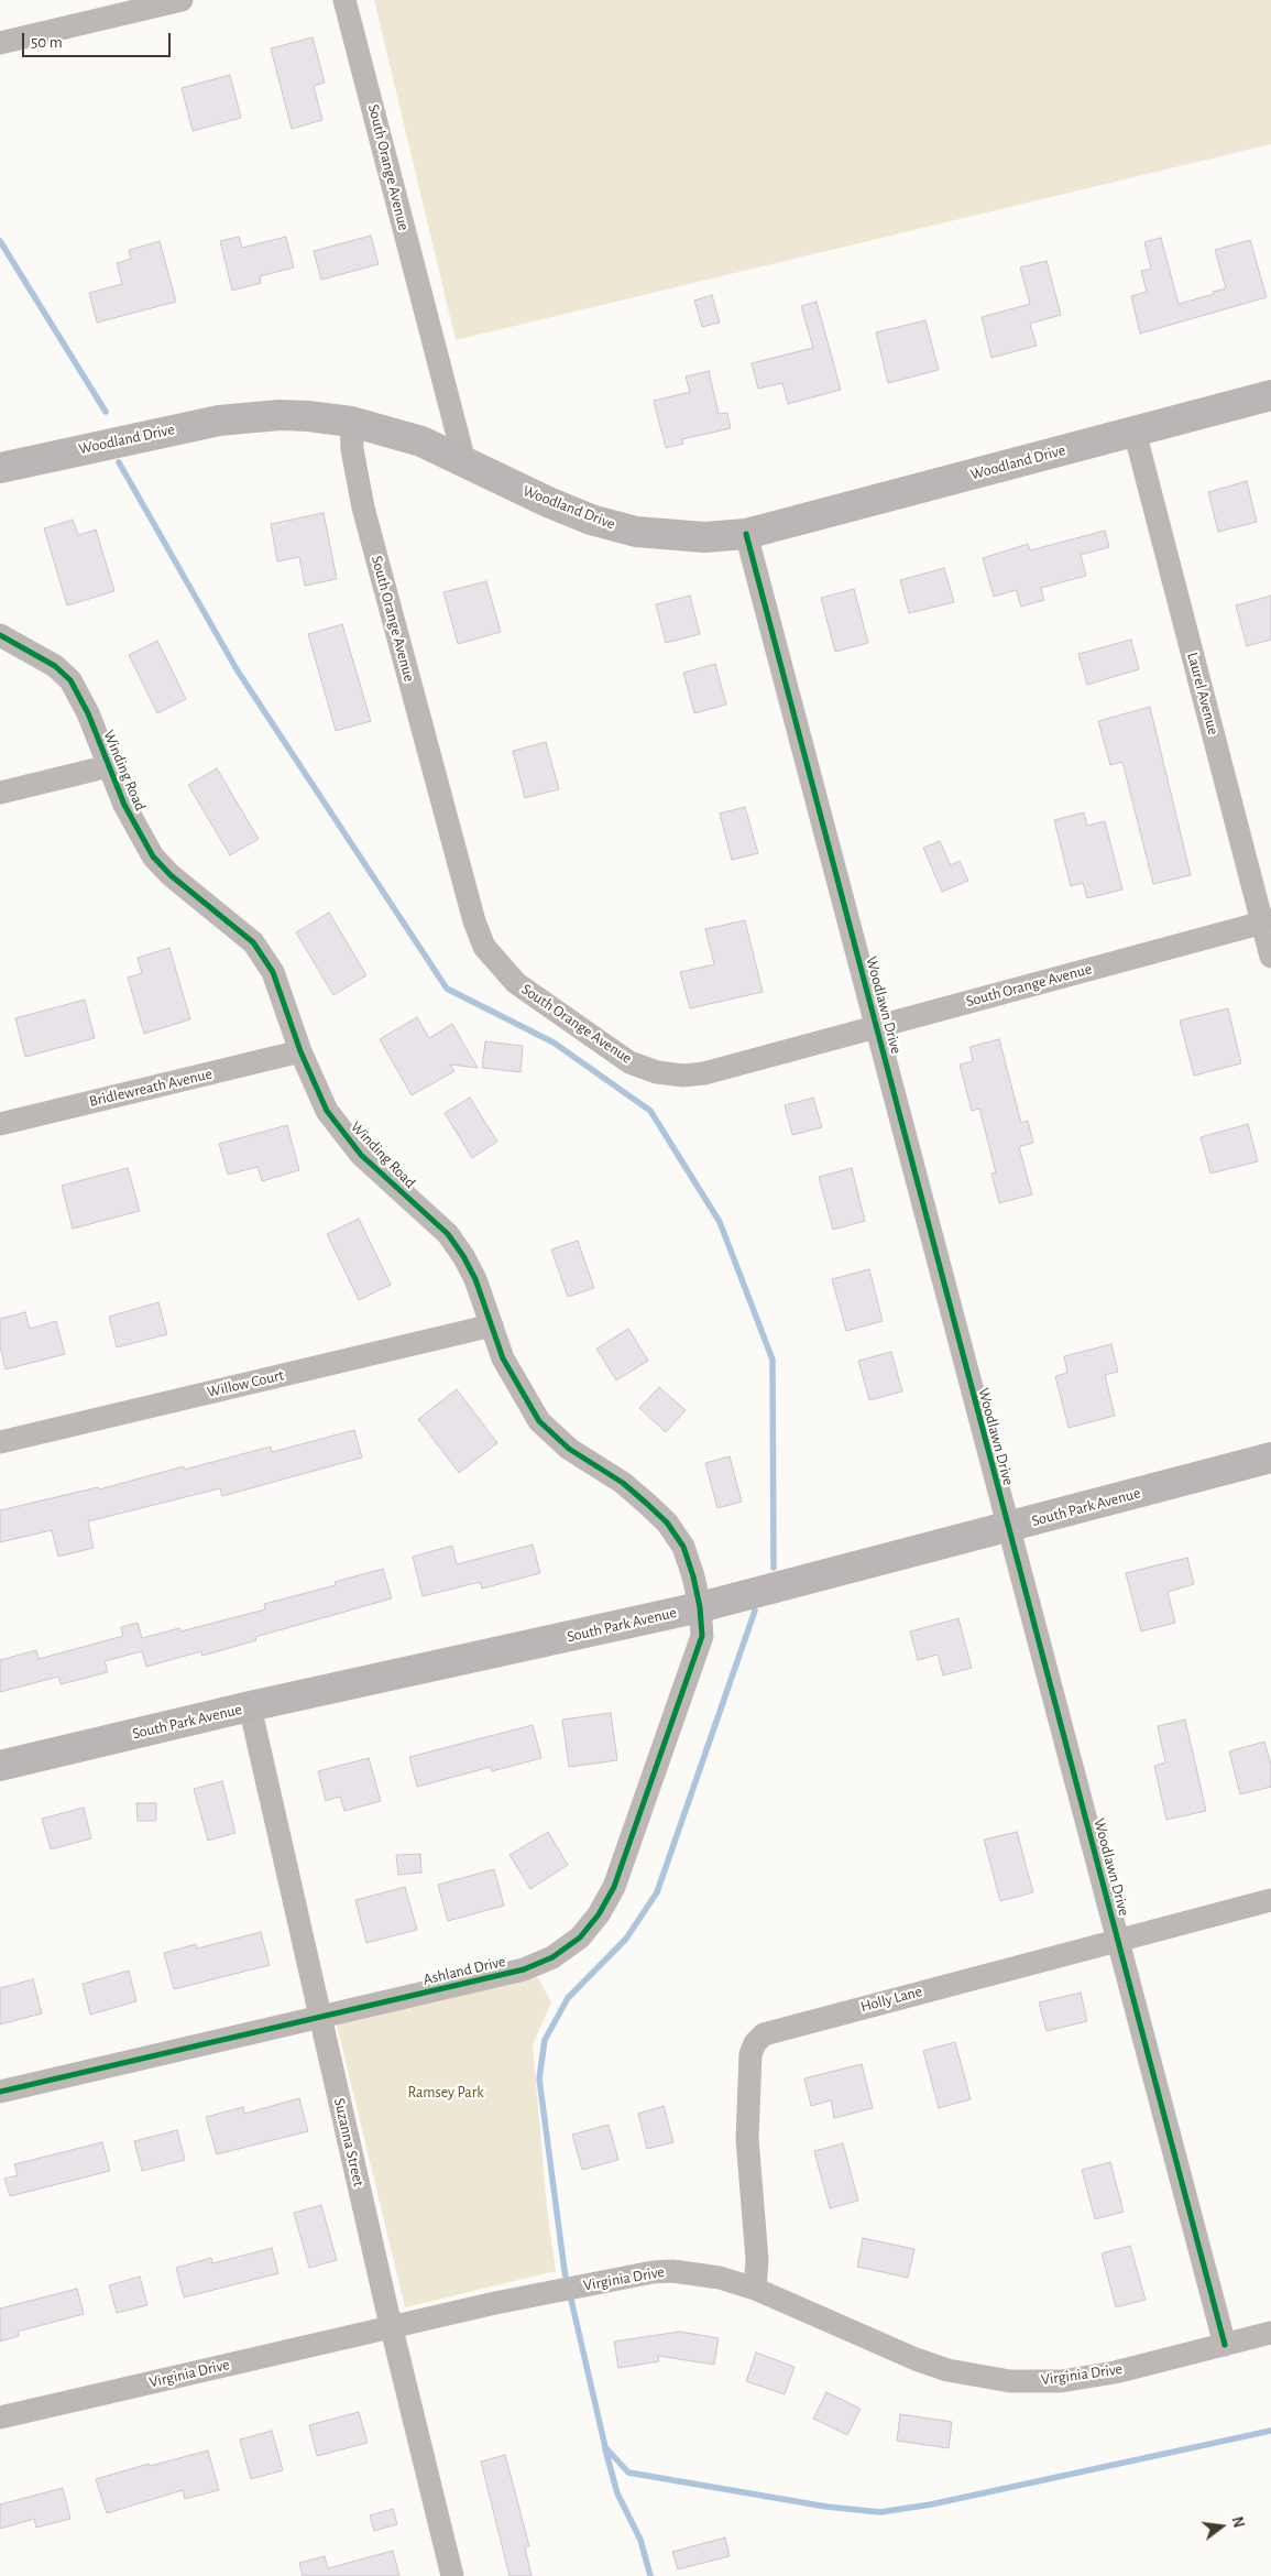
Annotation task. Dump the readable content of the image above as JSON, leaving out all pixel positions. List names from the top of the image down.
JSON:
{
  "streets": {
    "main road": ["Woodland Drive", "South Park Avenue"],
    "street": [
      "South Orange Avenue",
      "Laurel Avenue",
      "Winding Road",
      "Woodlawn Drive",
      "Bridlewreath Avenue",
      "Willow Court",
      "Ashland Drive",
      "Holly Lane",
      "Suzanna Street",
      "Virginia Drive"
    ]
  },
  "crossings": [
    ["South Orange Avenue", "Woodland Drive"],
    ["South Orange Avenue", "Laurel Avenue"],
    ["South Orange Avenue", "Woodlawn Drive"],
    ["Woodland Drive", "Laurel Avenue"],
    ["Woodland Drive", "Woodlawn Drive"],
    ["Winding Road", "Bridlewreath Avenue"],
    ["Winding Road", "Willow Court"],
    ["Winding Road", "South Park Avenue"],
    ["Winding Road", "Ashland Drive"],
    ["Woodlawn Drive", "South Park Avenue"],
    ["Woodlawn Drive", "Holly Lane"],
    ["Woodlawn Drive", "Virginia Drive"],
    ["South Park Avenue", "Ashland Drive"],
    ["South Park Avenue", "Suzanna Street"],
    ["Ashland Drive", "Suzanna Street"],
    ["Holly Lane", "Virginia Drive"],
    ["Suzanna Street", "Virginia Drive"]
  ],
  "parks": ["Ramsey Park"],
  "scale_bar": "50 m",
  "north": "right"
}
